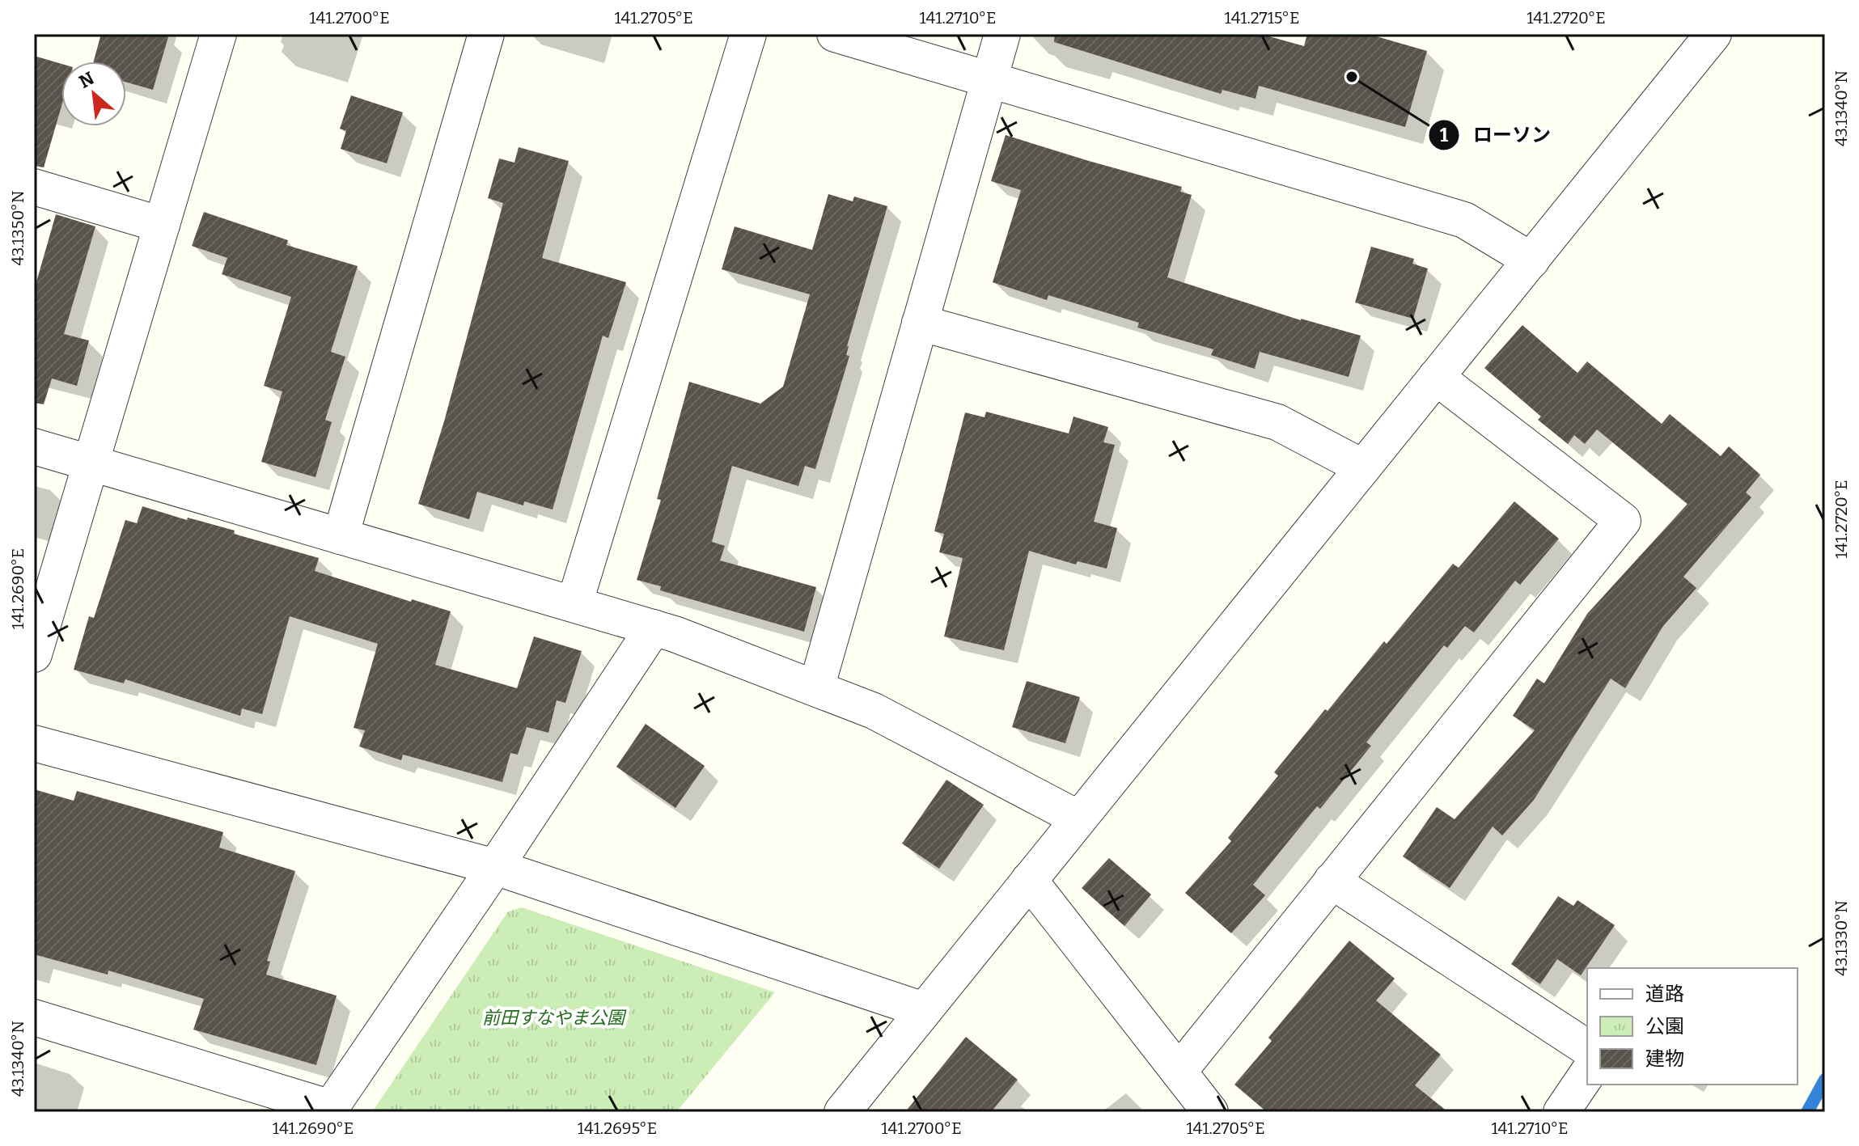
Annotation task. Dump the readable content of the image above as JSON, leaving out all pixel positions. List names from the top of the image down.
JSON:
{
  "parks": ["前田すなやま公園"],
  "places": ["ローソン"],
  "legend": ["道路", "公園", "建物"],
  "north": "top left",
  "coordinates": [
    "141.2700°E",
    "141.2705°E",
    "141.2710°E",
    "141.2715°E",
    "141.2720°E",
    "43.1340°N",
    "43.1350°N",
    "141.2690°E",
    "43.1330°N",
    "141.2695°E"
  ]
}
